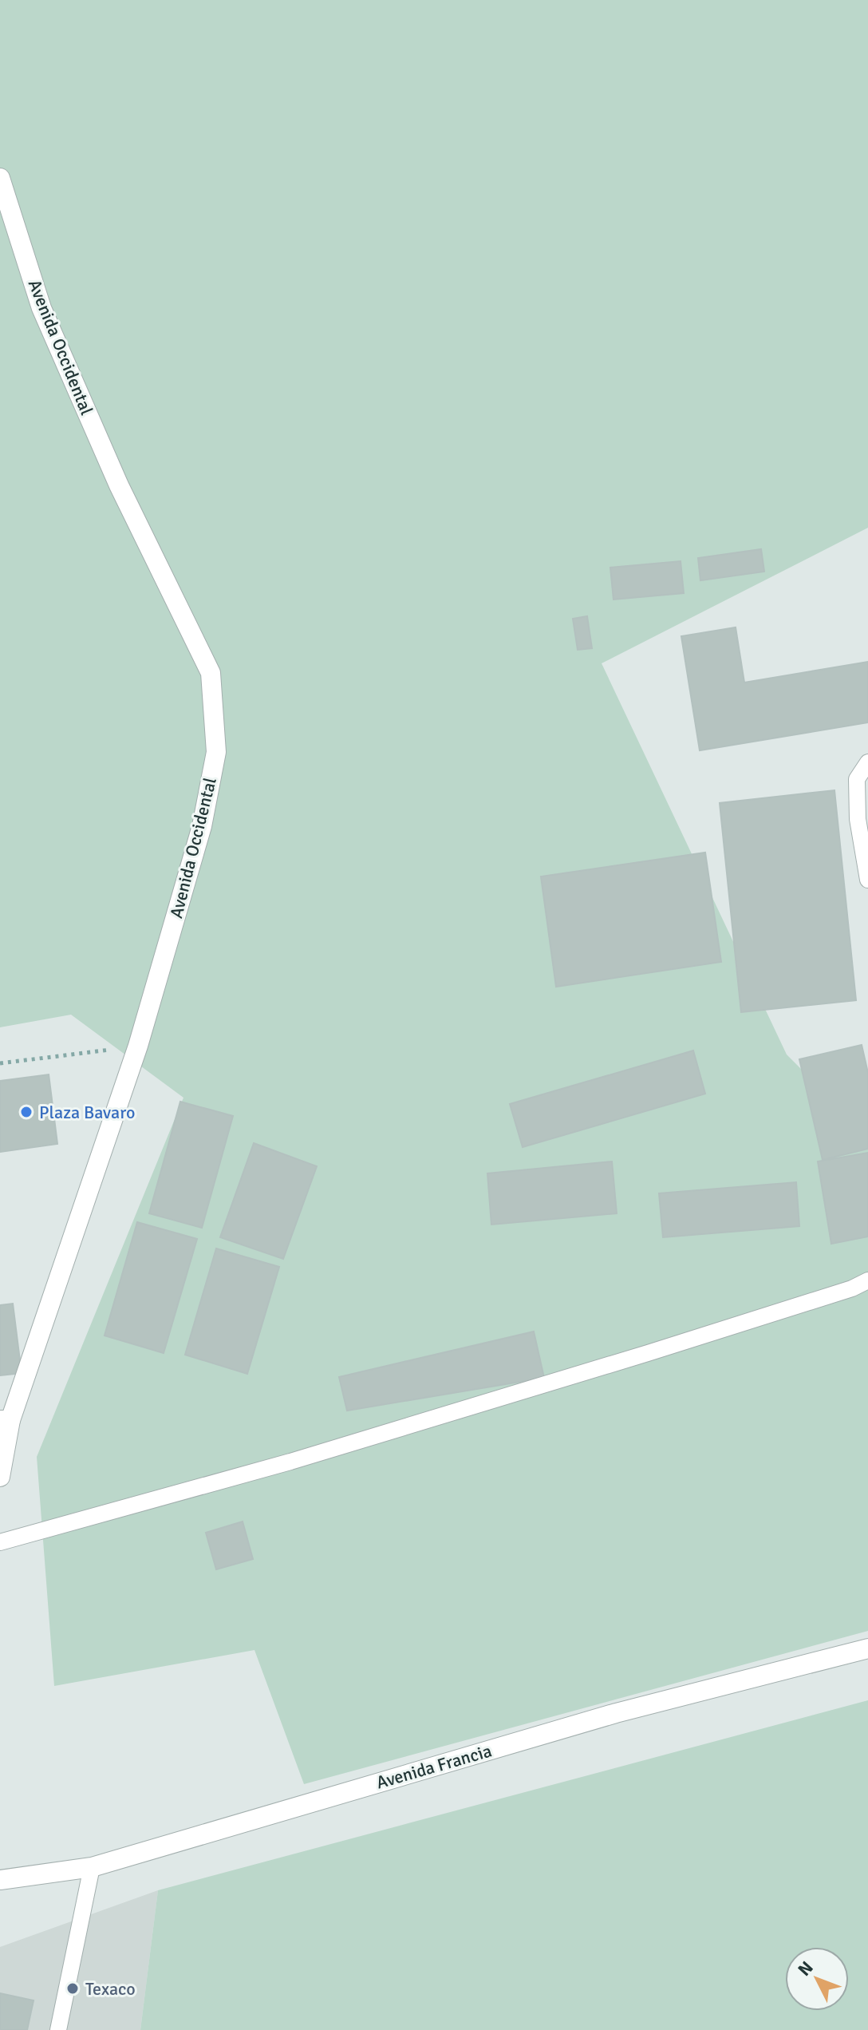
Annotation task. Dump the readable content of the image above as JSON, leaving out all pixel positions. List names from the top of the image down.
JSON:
{
  "streets": {
    "street": ["Avenida Occidental", "Avenida Francia"]
  },
  "places": ["Plaza Bavaro", "Texaco"],
  "north": "top left"
}
